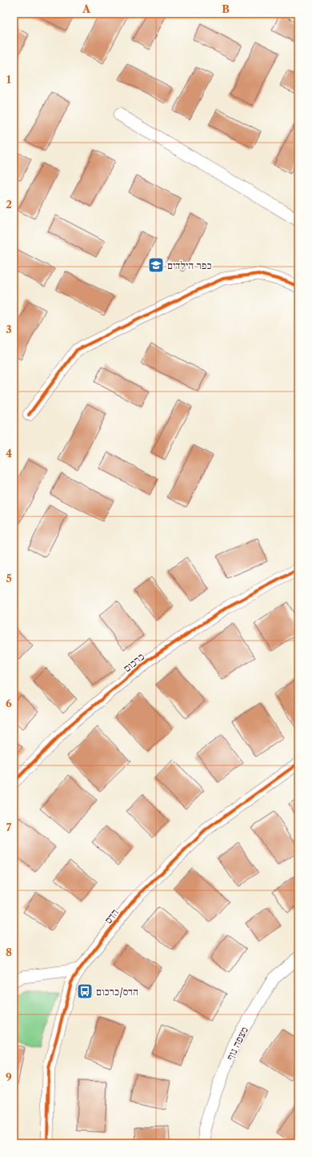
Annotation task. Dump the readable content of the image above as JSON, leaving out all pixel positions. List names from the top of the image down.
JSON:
{
  "streets": {
    "street": ["כרכום", "הדס", "מצפה נוף"]
  },
  "places": {
    "school or university": ["כפר הילדים"],
    "bus stop": ["הדס/כרכום"]
  },
  "grid": {
    "columns": ["A", "B"],
    "rows": [
      "1",
      "2",
      "3",
      "4",
      "5",
      "6",
      "7",
      "8",
      "9"
    ]
  }
}
